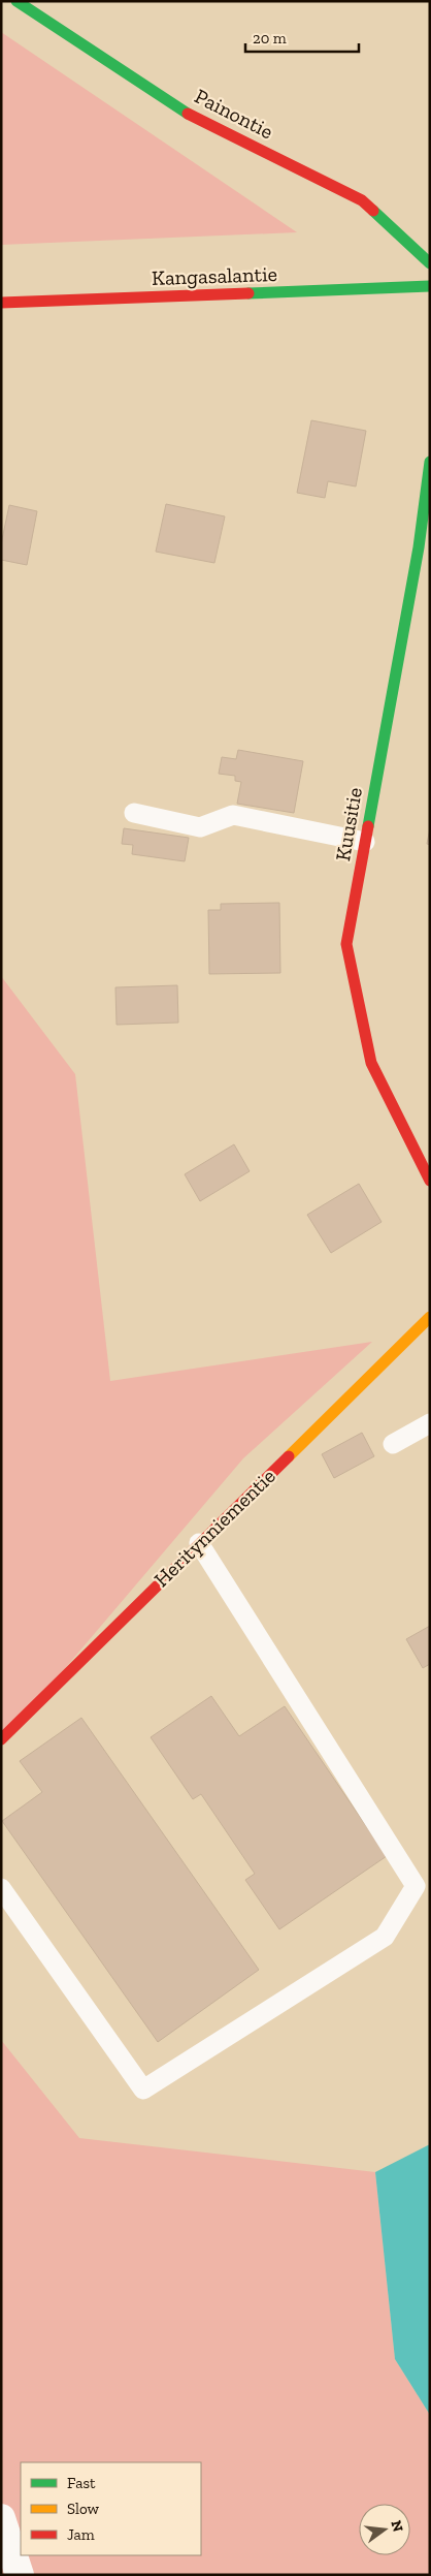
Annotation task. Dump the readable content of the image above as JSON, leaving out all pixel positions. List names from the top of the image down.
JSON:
{
  "streets": {
    "street": [
      "Painontie",
      "Kangasalantie",
      "Kuusitie",
      "Heritynniementie"
    ]
  },
  "legend": ["Fast", "Slow", "Jam"],
  "scale_bar": "20 m",
  "north": "right"
}
